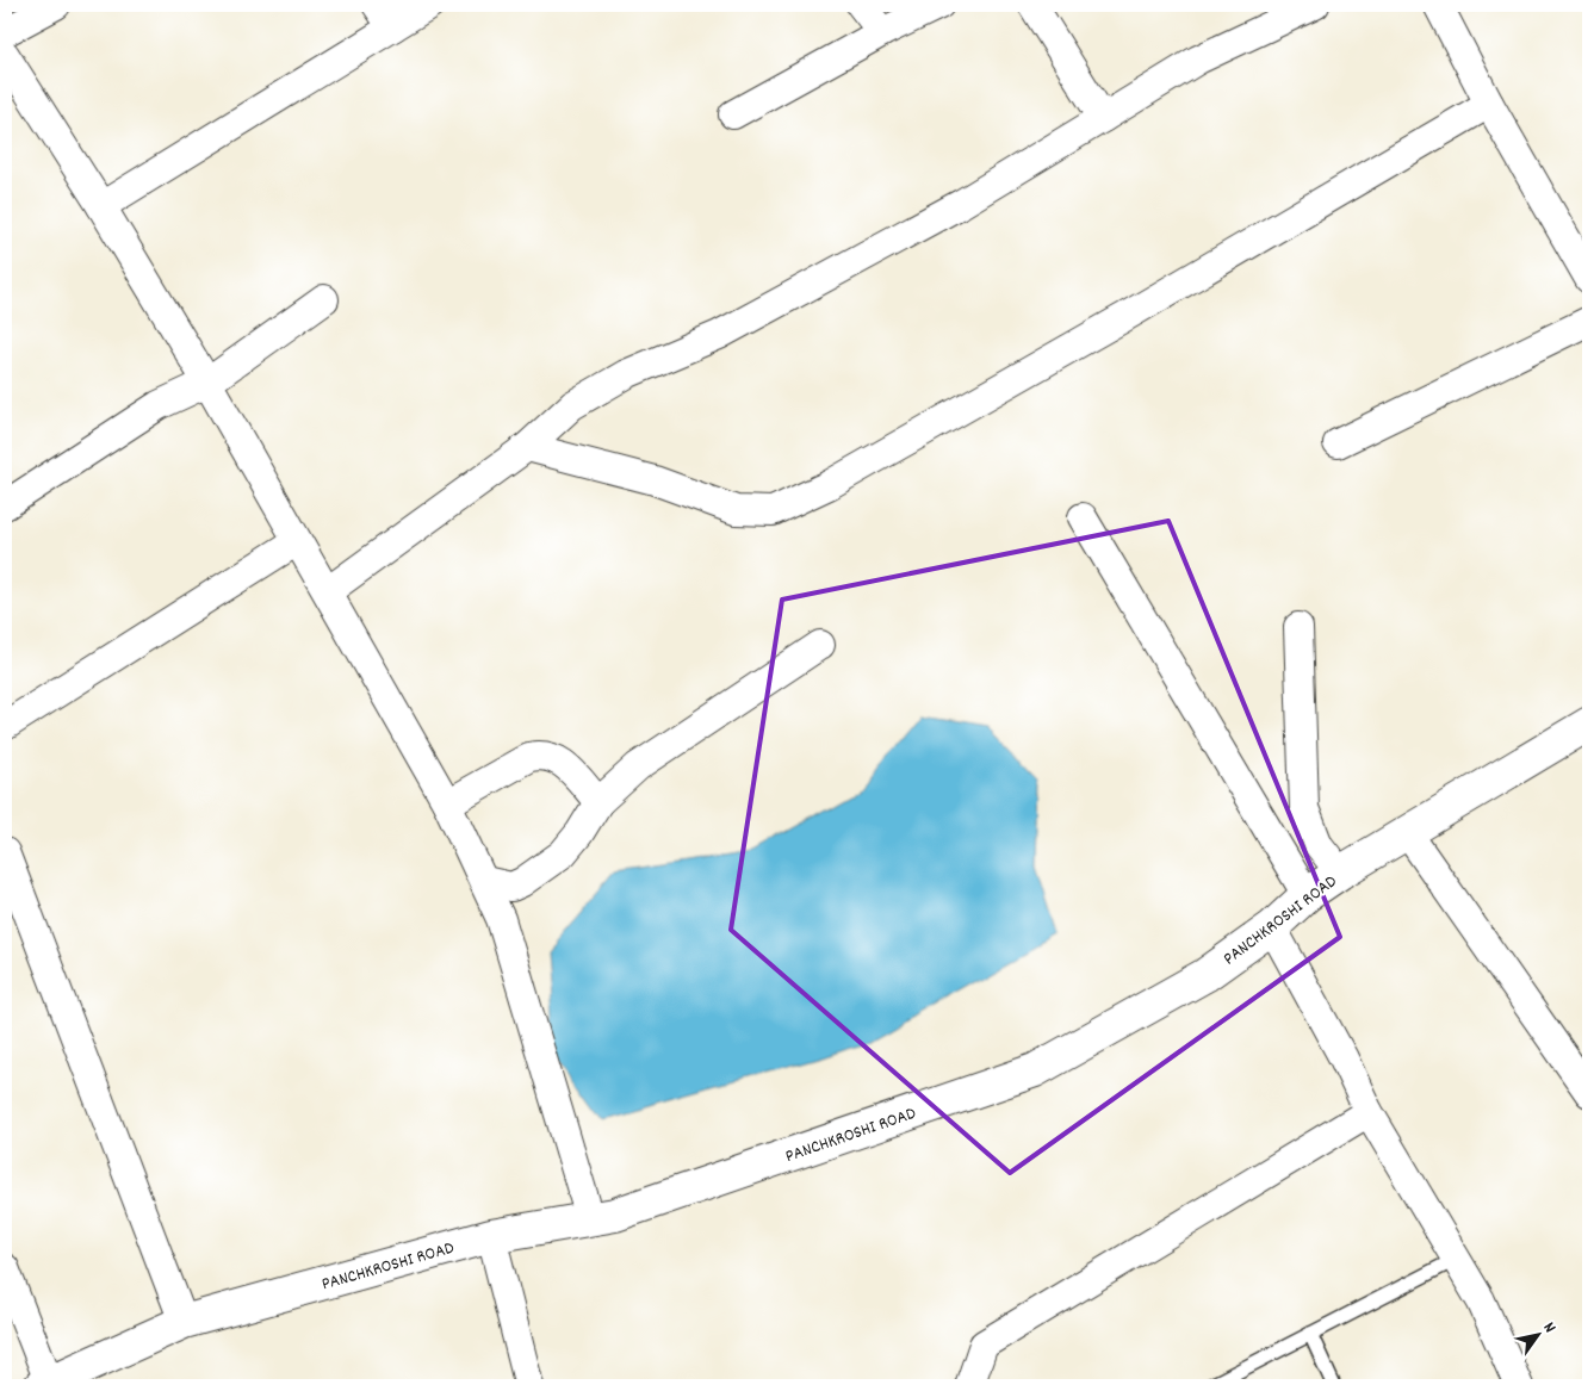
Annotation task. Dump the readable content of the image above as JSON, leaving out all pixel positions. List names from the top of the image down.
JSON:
{
  "streets": {
    "street": ["PANCHKROSHI ROAD"]
  },
  "north": "top right"
}
